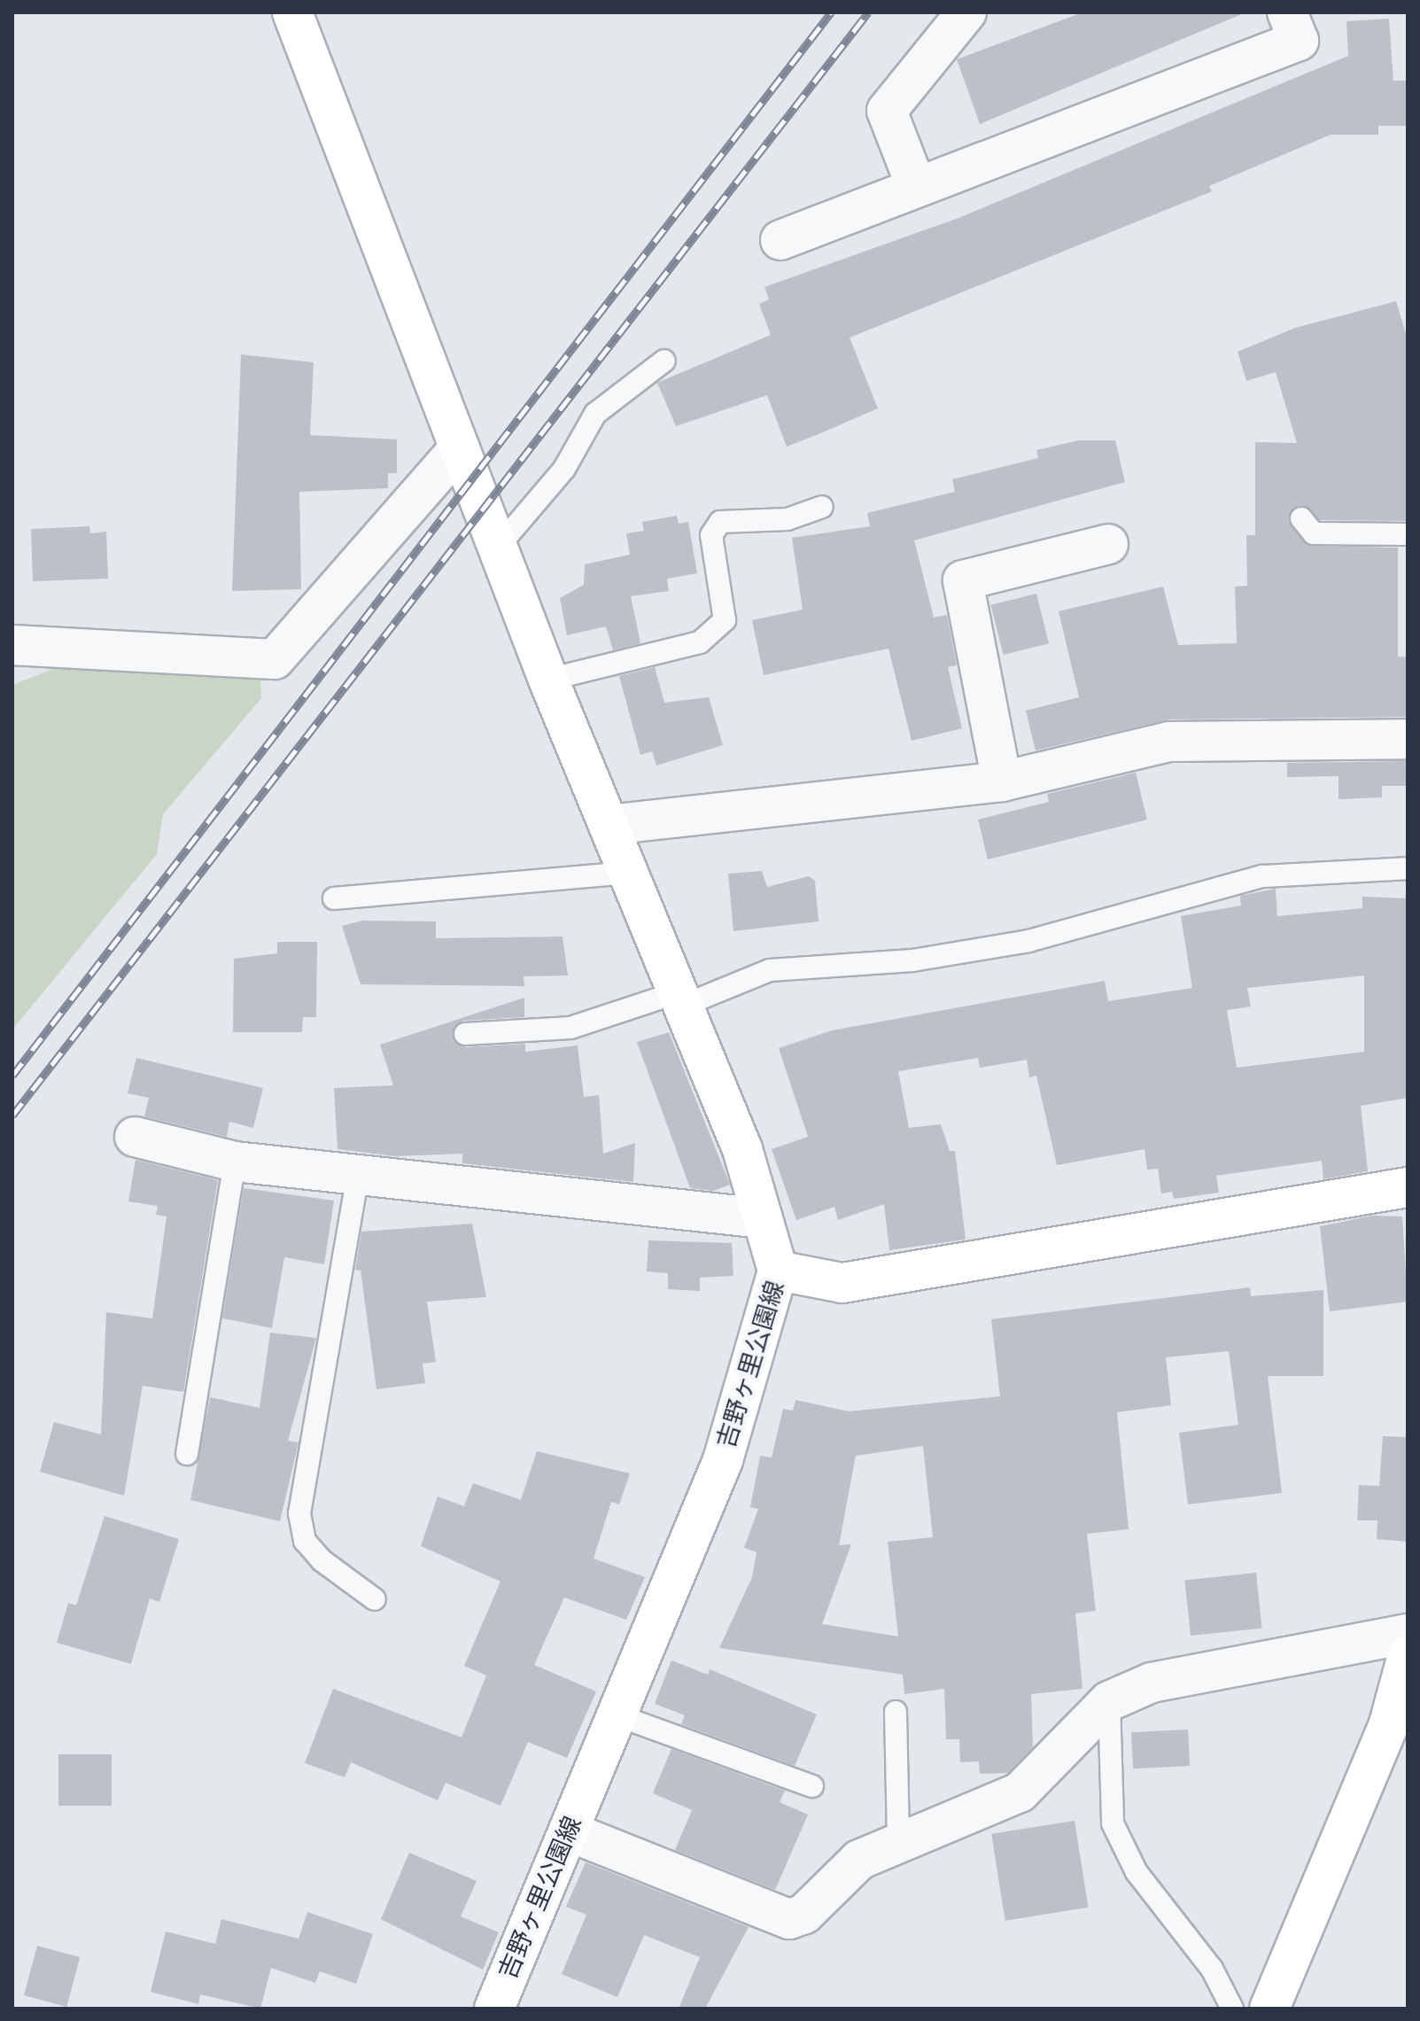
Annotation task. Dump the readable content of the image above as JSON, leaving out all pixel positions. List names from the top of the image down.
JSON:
{
  "streets": {
    "street": ["吉野ヶ里公園線"]
  }
}
